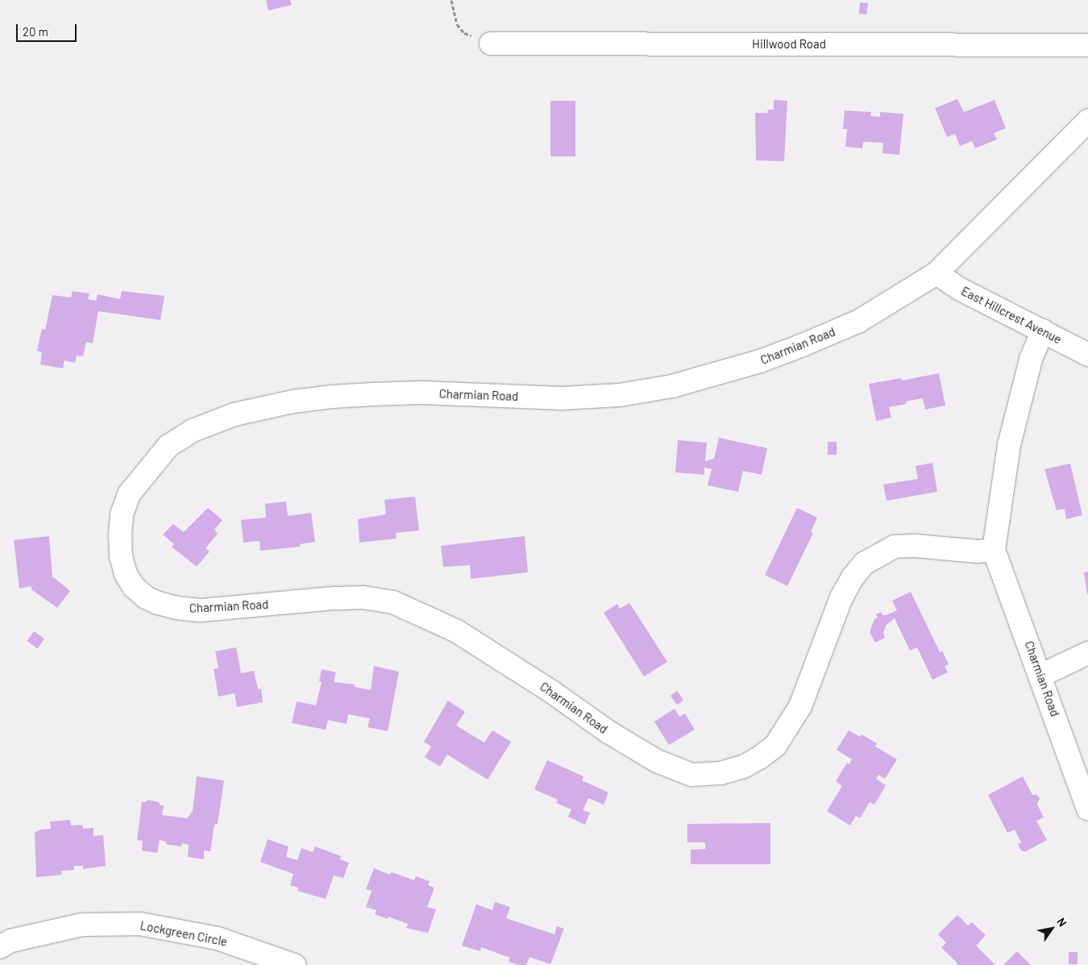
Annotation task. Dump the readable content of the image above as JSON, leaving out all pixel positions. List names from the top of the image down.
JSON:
{
  "streets": {
    "street": [
      "Hillwood Road",
      "East Hillcrest Avenue",
      "Charmian Road",
      "Lockgreen Circle"
    ]
  },
  "crossings": [
    ["East Hillcrest Avenue", "Charmian Road"]
  ],
  "scale_bar": "20 m",
  "north": "top right"
}
